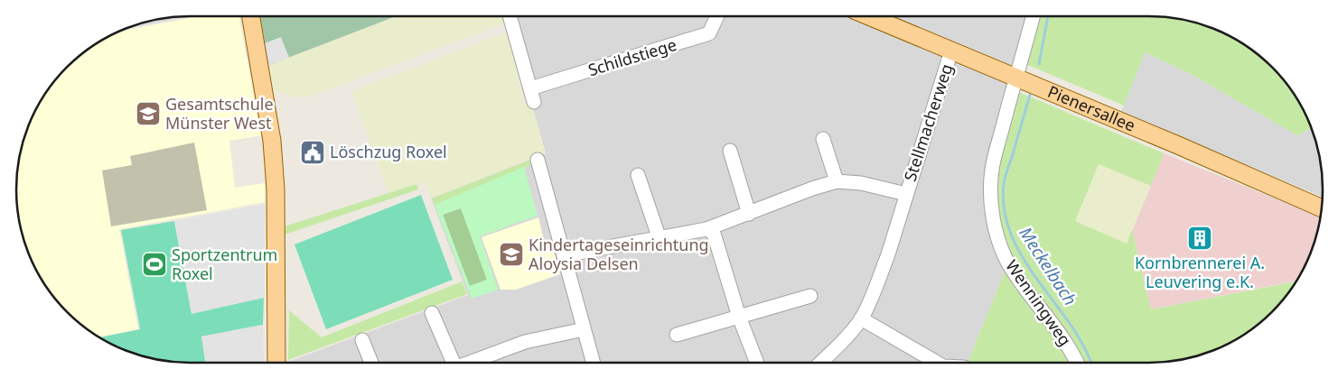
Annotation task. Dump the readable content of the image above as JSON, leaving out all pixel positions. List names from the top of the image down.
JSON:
{
  "streets": {
    "main road": ["Pienersallee"],
    "street": ["Schildstiege", "Stellmacherweg", "Wenningweg"]
  },
  "crossings": [
    ["Pienersallee", "Stellmacherweg"],
    ["Pienersallee", "Wenningweg"]
  ],
  "water": ["Meckelbach"],
  "places": {
    "school or university": ["Gesamtschule Münster West", "Kindertageseinrichtung Aloysia Delsen"],
    "public building": ["Löschzug Roxel"],
    "building": ["Kornbrennerei A. Leuvering e.K."],
    "sports": ["Sportzentrum Roxel"]
  }
}
